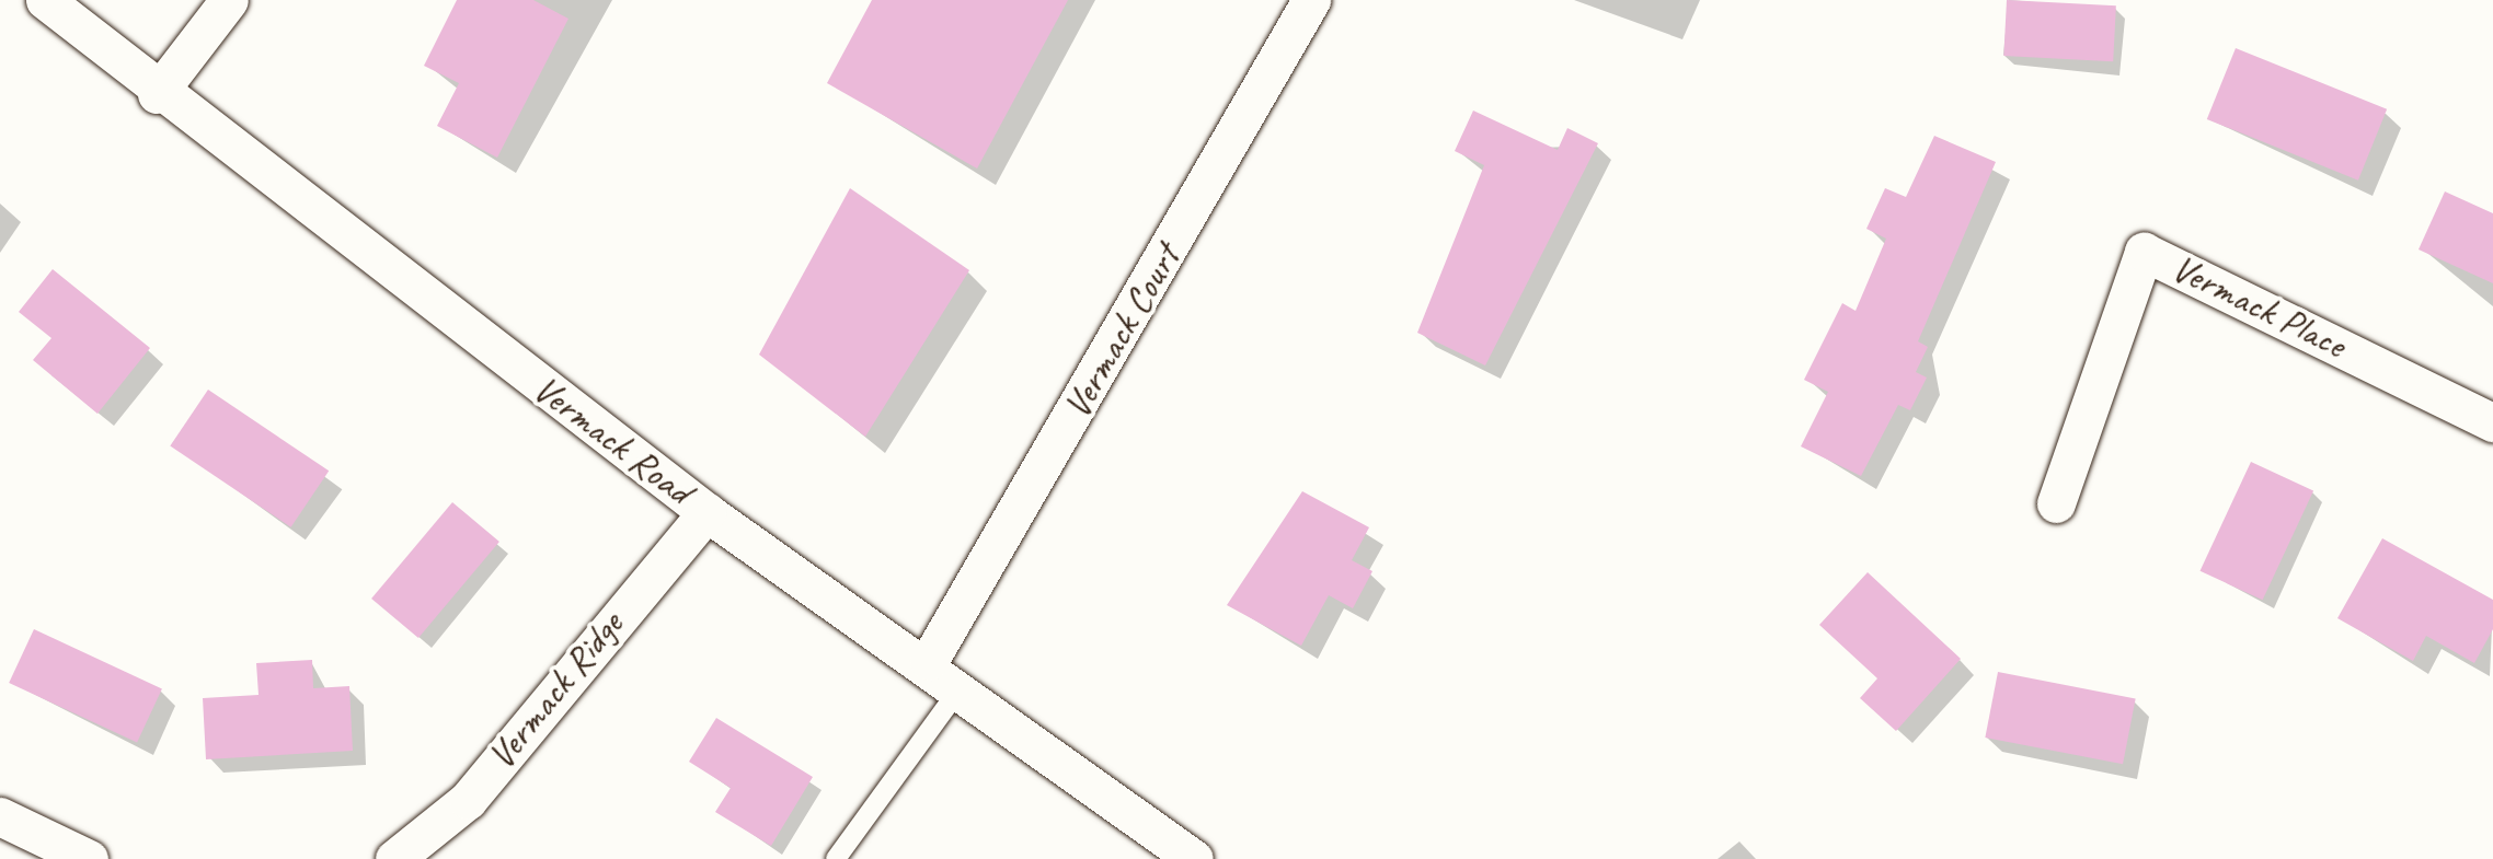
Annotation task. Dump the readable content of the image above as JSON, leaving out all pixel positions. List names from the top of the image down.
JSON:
{
  "streets": {
    "street": [
      "Vermack Place",
      "Vermack Court",
      "Vermack Road",
      "Vermack Ridge"
    ]
  },
  "crossings": [
    ["Vermack Court", "Vermack Road"],
    ["Vermack Road", "Vermack Ridge"]
  ]
}
